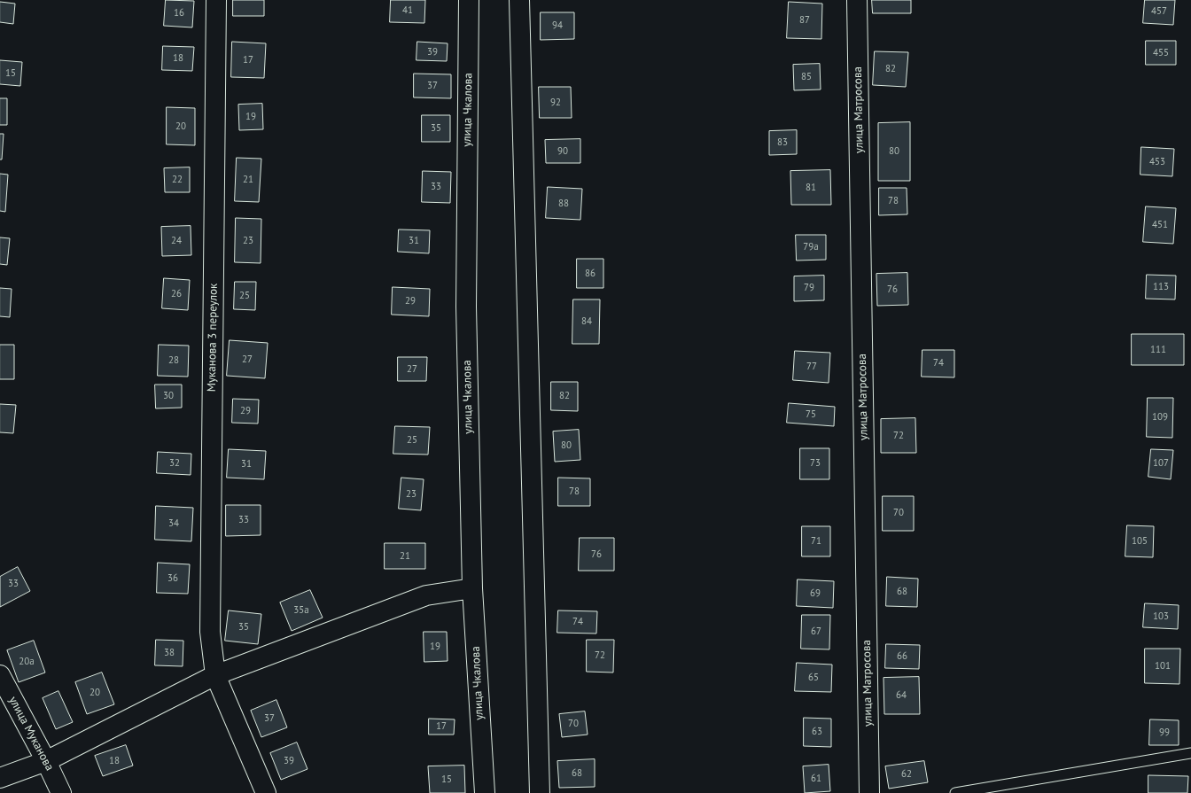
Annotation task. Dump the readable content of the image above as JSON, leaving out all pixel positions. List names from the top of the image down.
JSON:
{
  "streets": {
    "street": [
      "улица Чкалова",
      "улица Матросова",
      "Муканова 3 переулок",
      "улица Муканова"
    ]
  },
  "house_numbers": [
    "41",
    "457",
    "16",
    "87",
    "94",
    "39",
    "455",
    "18",
    "17",
    "82",
    "15",
    "85",
    "37",
    "92",
    "19",
    "20",
    "35",
    "83",
    "90",
    "80",
    "453",
    "22",
    "21",
    "33",
    "81",
    "78",
    "88",
    "451",
    "24",
    "23",
    "31",
    "79а",
    "86",
    "113",
    "79",
    "76",
    "26",
    "25",
    "29",
    "84",
    "111",
    "27",
    "28",
    "74",
    "77",
    "27",
    "30",
    "82",
    "29",
    "75",
    "109",
    "72",
    "25",
    "80",
    "32",
    "73",
    "107",
    "31",
    "78",
    "23",
    "70",
    "33",
    "34",
    "71",
    "105",
    "76",
    "21",
    "36",
    "33",
    "68",
    "69",
    "35а",
    "103",
    "74",
    "35",
    "67",
    "19",
    "38",
    "72",
    "66",
    "20а",
    "101",
    "65",
    "20",
    "64",
    "37",
    "70",
    "17",
    "63",
    "99",
    "18",
    "39",
    "68",
    "62",
    "61",
    "15"
  ]
}
